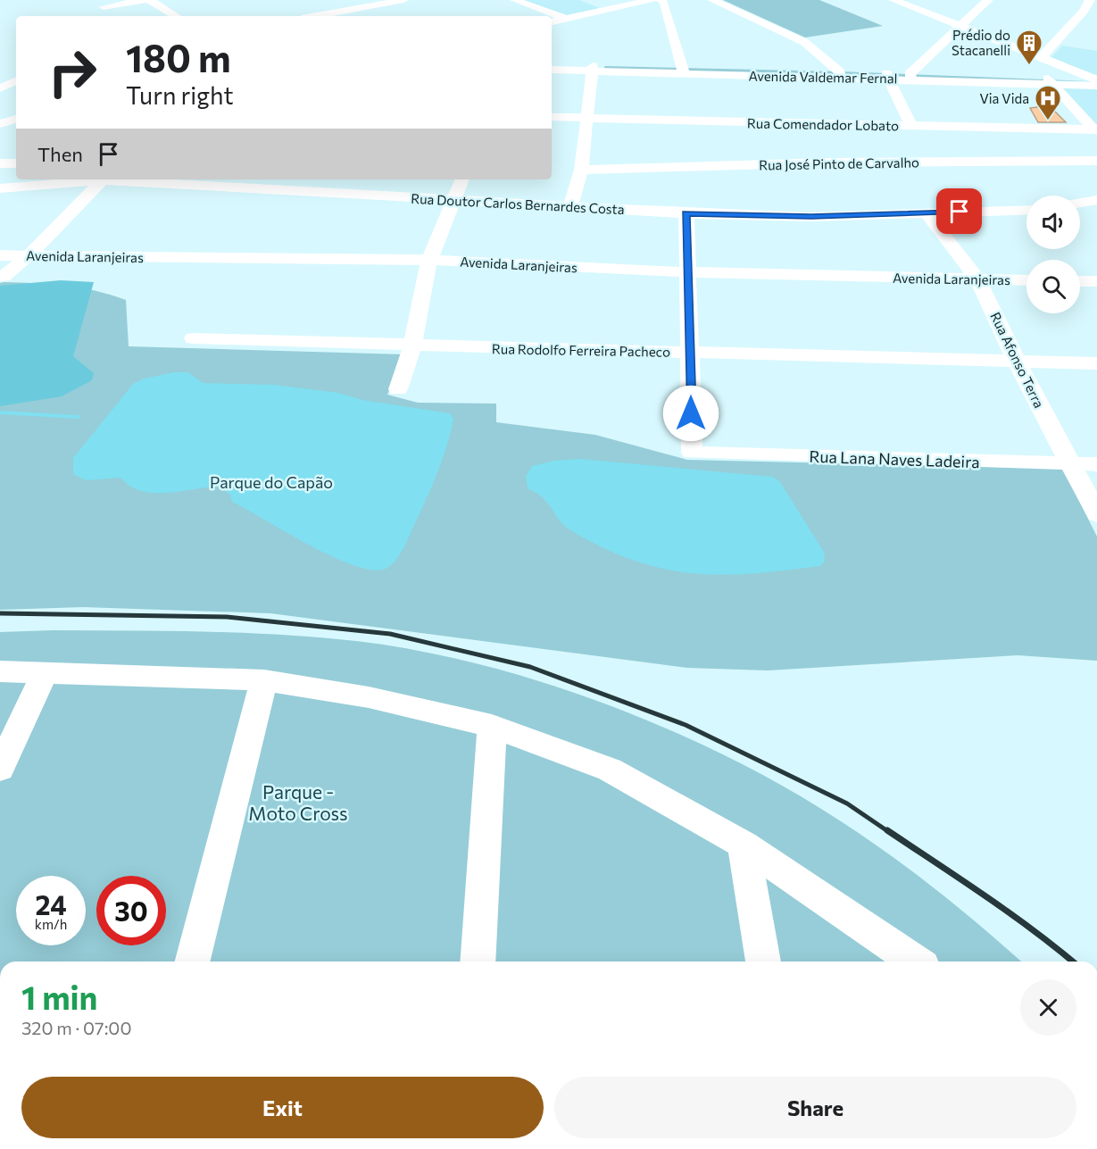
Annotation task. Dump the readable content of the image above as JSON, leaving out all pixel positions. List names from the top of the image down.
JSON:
{
  "streets": {
    "street": [
      "Avenida Valdemar Fernal",
      "Rua Comendador Lobato",
      "Rua José Pinto de Carvalho",
      "Rua Doutor Carlos Bernardes Costa",
      "Avenida Laranjeiras",
      "Rua Rodolfo Ferreira Pacheco",
      "Rua Afonso Terra",
      "Rua Lana Naves Ladeira"
    ]
  },
  "crossings": [
    ["Rua Doutor Carlos Bernardes Costa", "Rua Afonso Terra"],
    ["Avenida Laranjeiras", "Rua Afonso Terra"],
    ["Rua Rodolfo Ferreira Pacheco", "Rua Afonso Terra"],
    ["Rua Rodolfo Ferreira Pacheco", "Rua Lana Naves Ladeira"],
    ["Rua Afonso Terra", "Rua Lana Naves Ladeira"]
  ],
  "parks": ["Parque do Capão", "Parque - Moto Cross"],
  "places": {
    "building": ["Prédio do Stacanelli"],
    "hospital": ["Via Vida"]
  },
  "page": {
    "turn": ["180 m", "Turn right"],
    "then": "Then",
    "speed": "24 km/h",
    "limit": "30",
    "heading": ["1 min", "320 m · 07:00"],
    "buttons": ["Exit", "Share"]
  }
}
